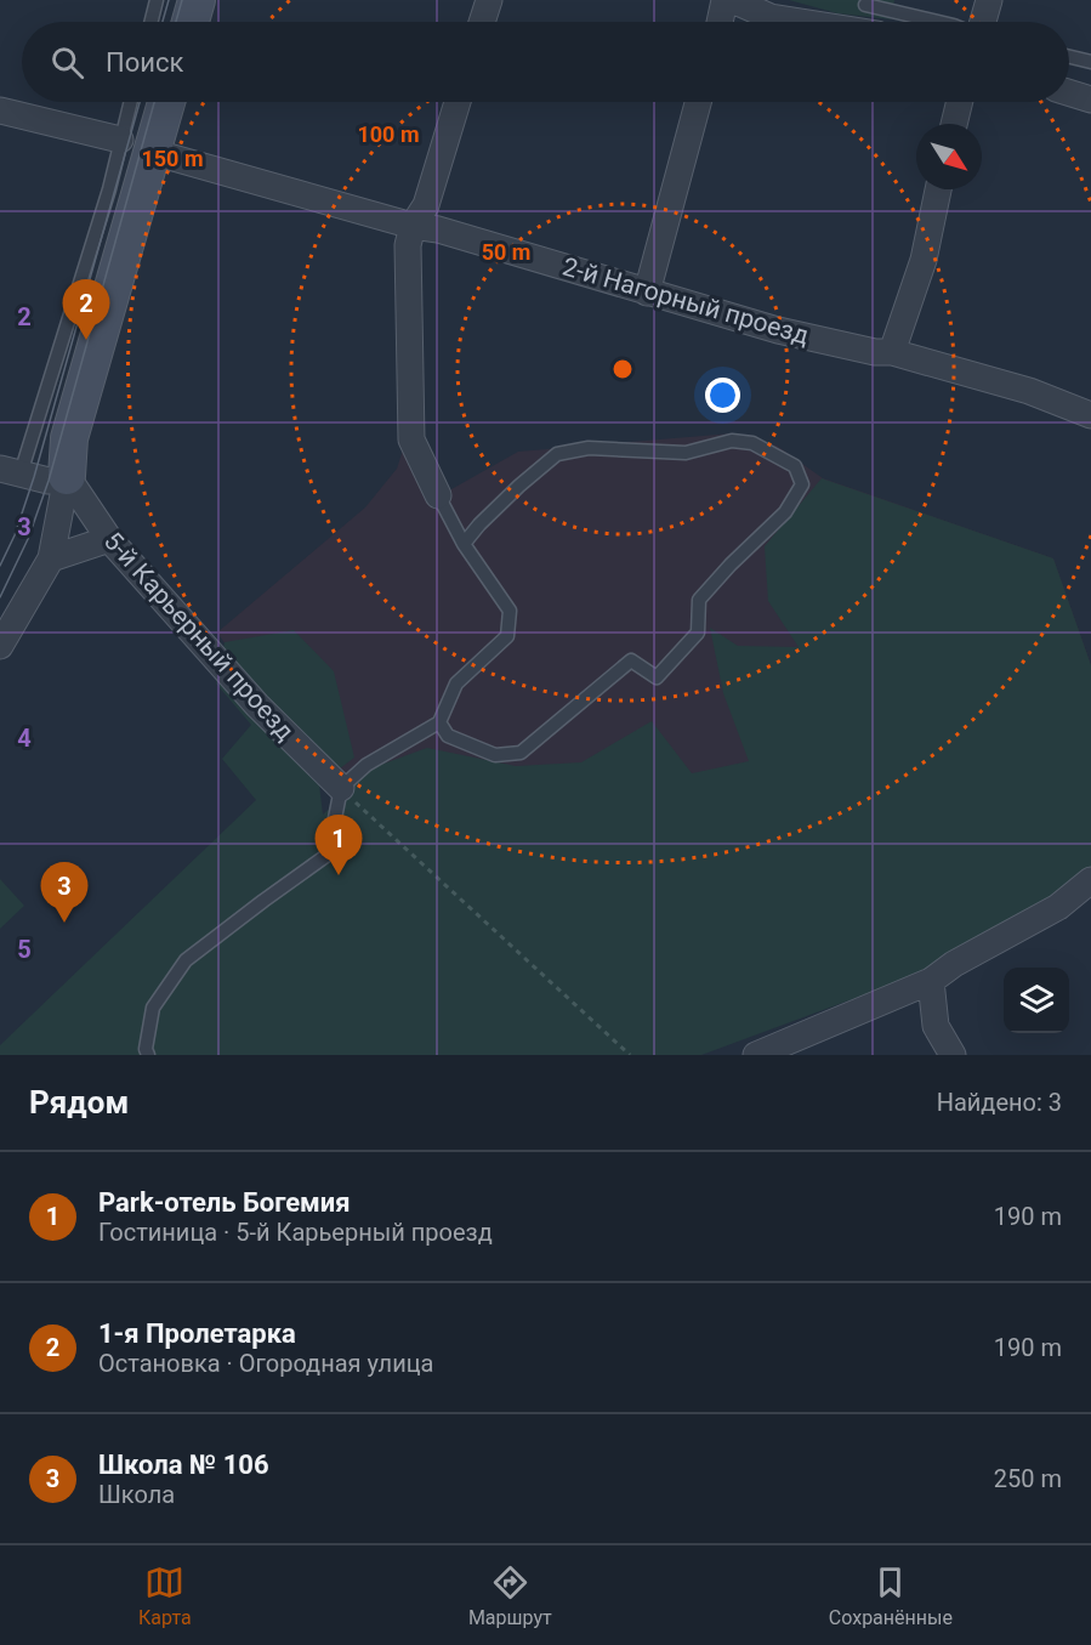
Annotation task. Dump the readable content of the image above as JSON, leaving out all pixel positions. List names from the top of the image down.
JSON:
{
  "streets": {
    "street": ["2-й Нагорный проезд", "5-й Карьерный проезд"]
  },
  "north": "bottom right",
  "page": {
    "search": "Поиск",
    "pins": ["2", "1", "3"],
    "heading": ["Рядом", "Найдено: 3"],
    "list": [
      {
        "mark": "1",
        "name": "Park-отель Богемия",
        "note": "Гостиница · 5-й Карьерный проезд",
        "value": "190 m"
      },
      {
        "mark": "2",
        "name": "1-я Пролетарка",
        "note": "Остановка · Огородная улица",
        "value": "190 m"
      },
      {
        "mark": "3",
        "name": "Школа № 106",
        "note": "Школа",
        "value": "250 m"
      }
    ],
    "nav": ["Карта", "Маршрут", "Сохранённые"]
  },
  "grid": {
    "rows": [
      "2",
      "3",
      "4",
      "5"
    ]
  },
  "rings": ["100 m", "150 m", "50 m"]
}
